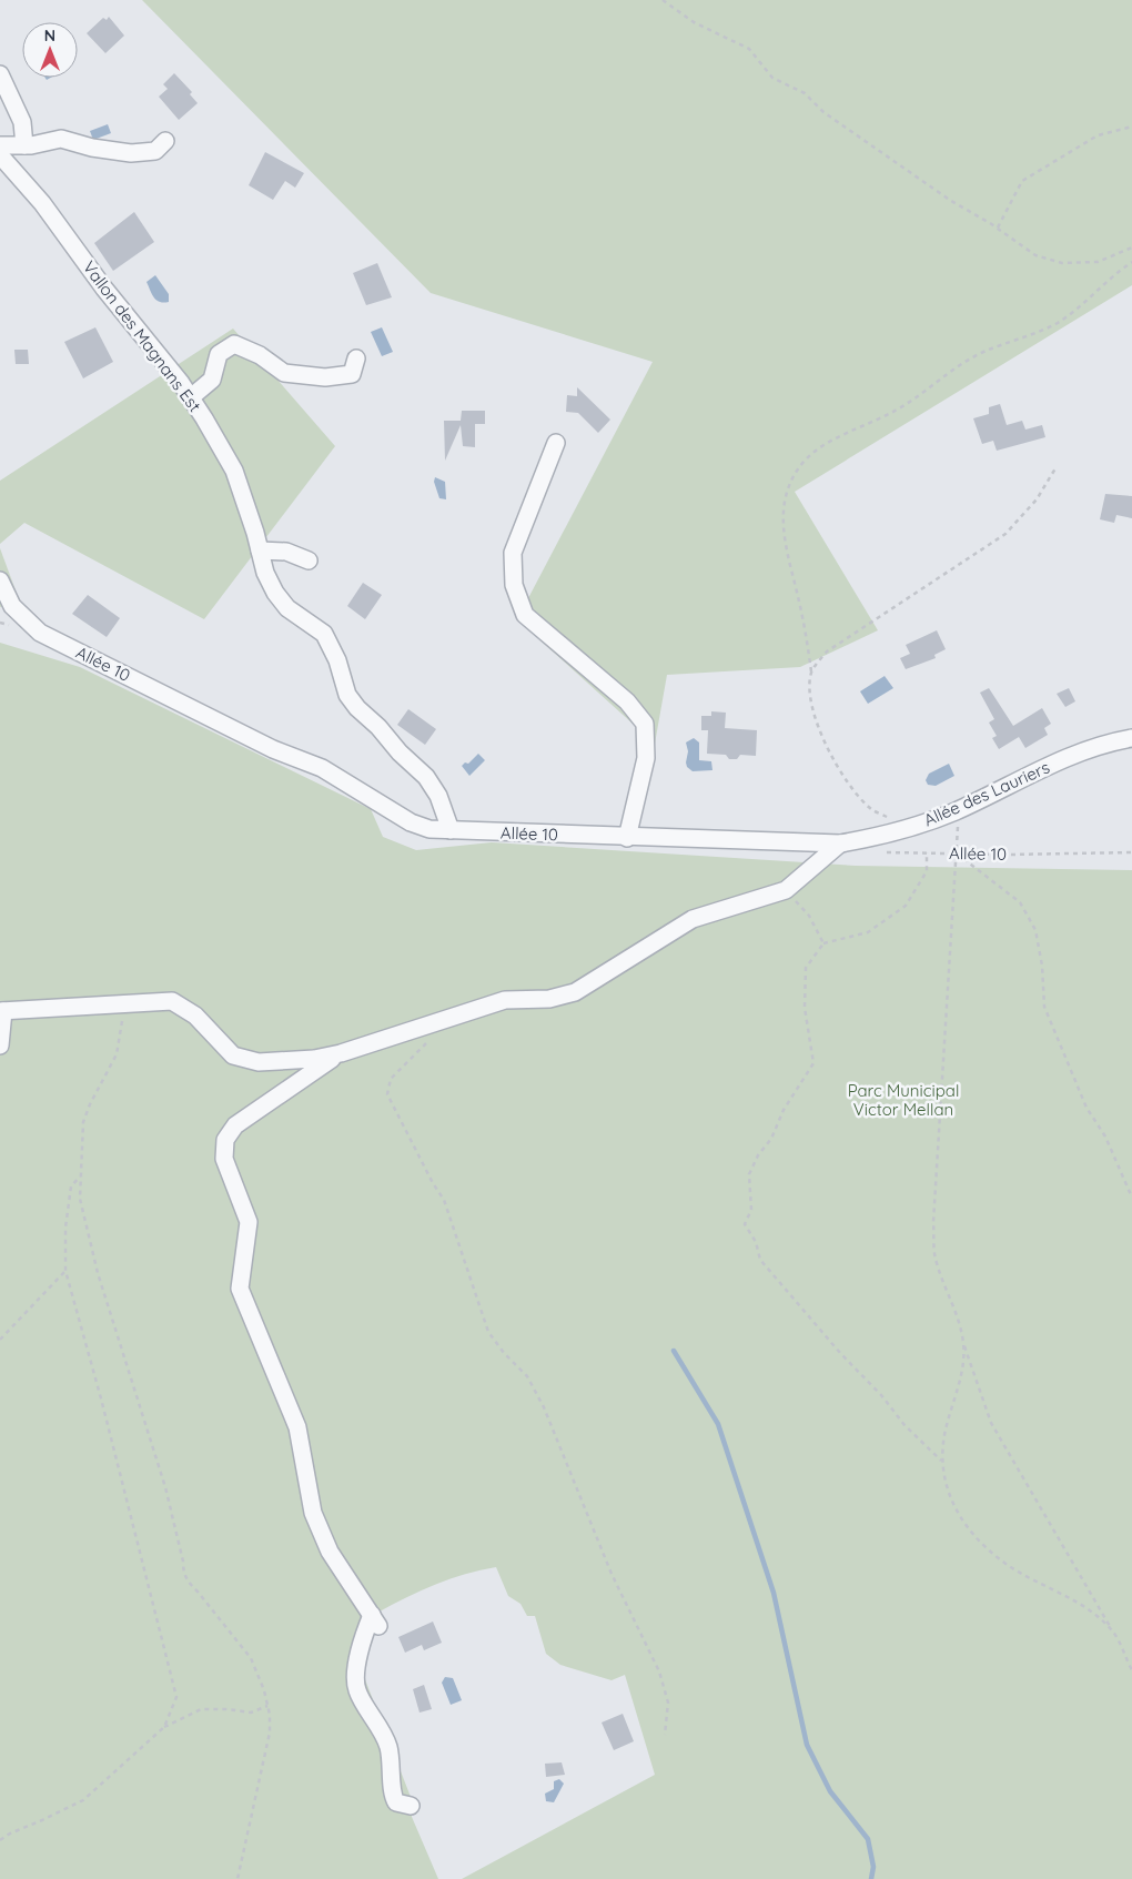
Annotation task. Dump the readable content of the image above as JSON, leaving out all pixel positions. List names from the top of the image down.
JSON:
{
  "streets": {
    "street": ["Vallon des Magnans Est", "Allée 10", "Allée des Lauriers"]
  },
  "crossings": [
    ["Vallon des Magnans Est", "Allée 10"],
    ["Allée 10", "Allée des Lauriers"]
  ],
  "parks": ["Parc Municipal Victor Mellan"],
  "north": "top"
}
